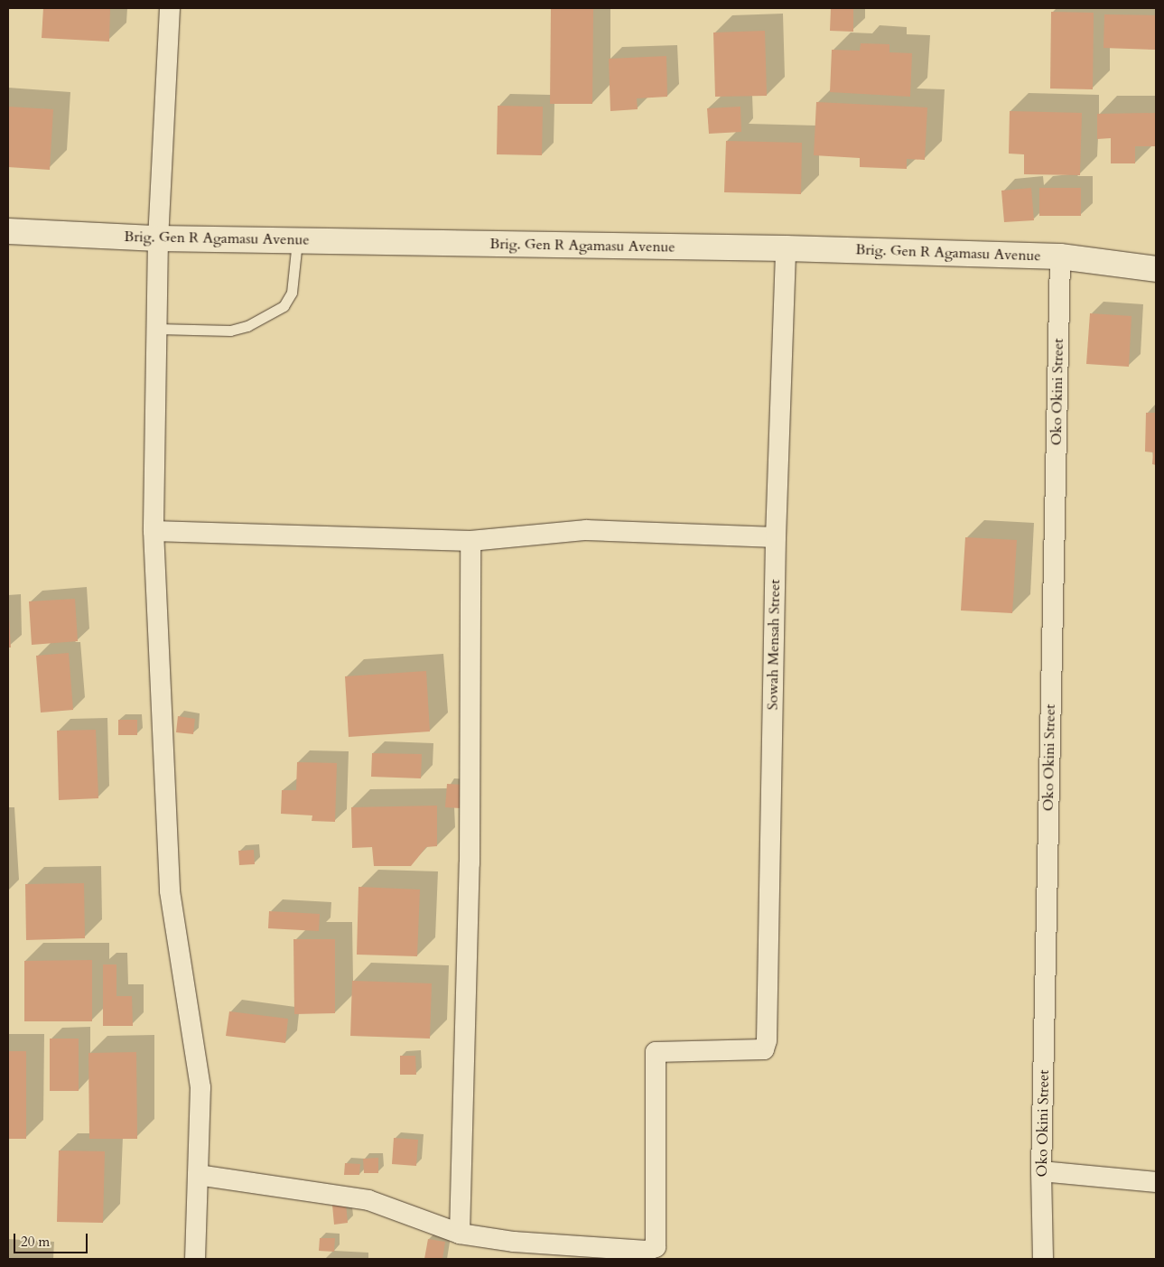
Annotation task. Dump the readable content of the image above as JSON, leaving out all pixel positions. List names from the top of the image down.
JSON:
{
  "streets": {
    "street": ["Brig. Gen R Agamasu Avenue", "Oko Okini Street", "Sowah Mensah Street"]
  },
  "crossings": [
    ["Brig. Gen R Agamasu Avenue", "Oko Okini Street"],
    ["Brig. Gen R Agamasu Avenue", "Sowah Mensah Street"]
  ],
  "scale_bar": "20 m"
}
